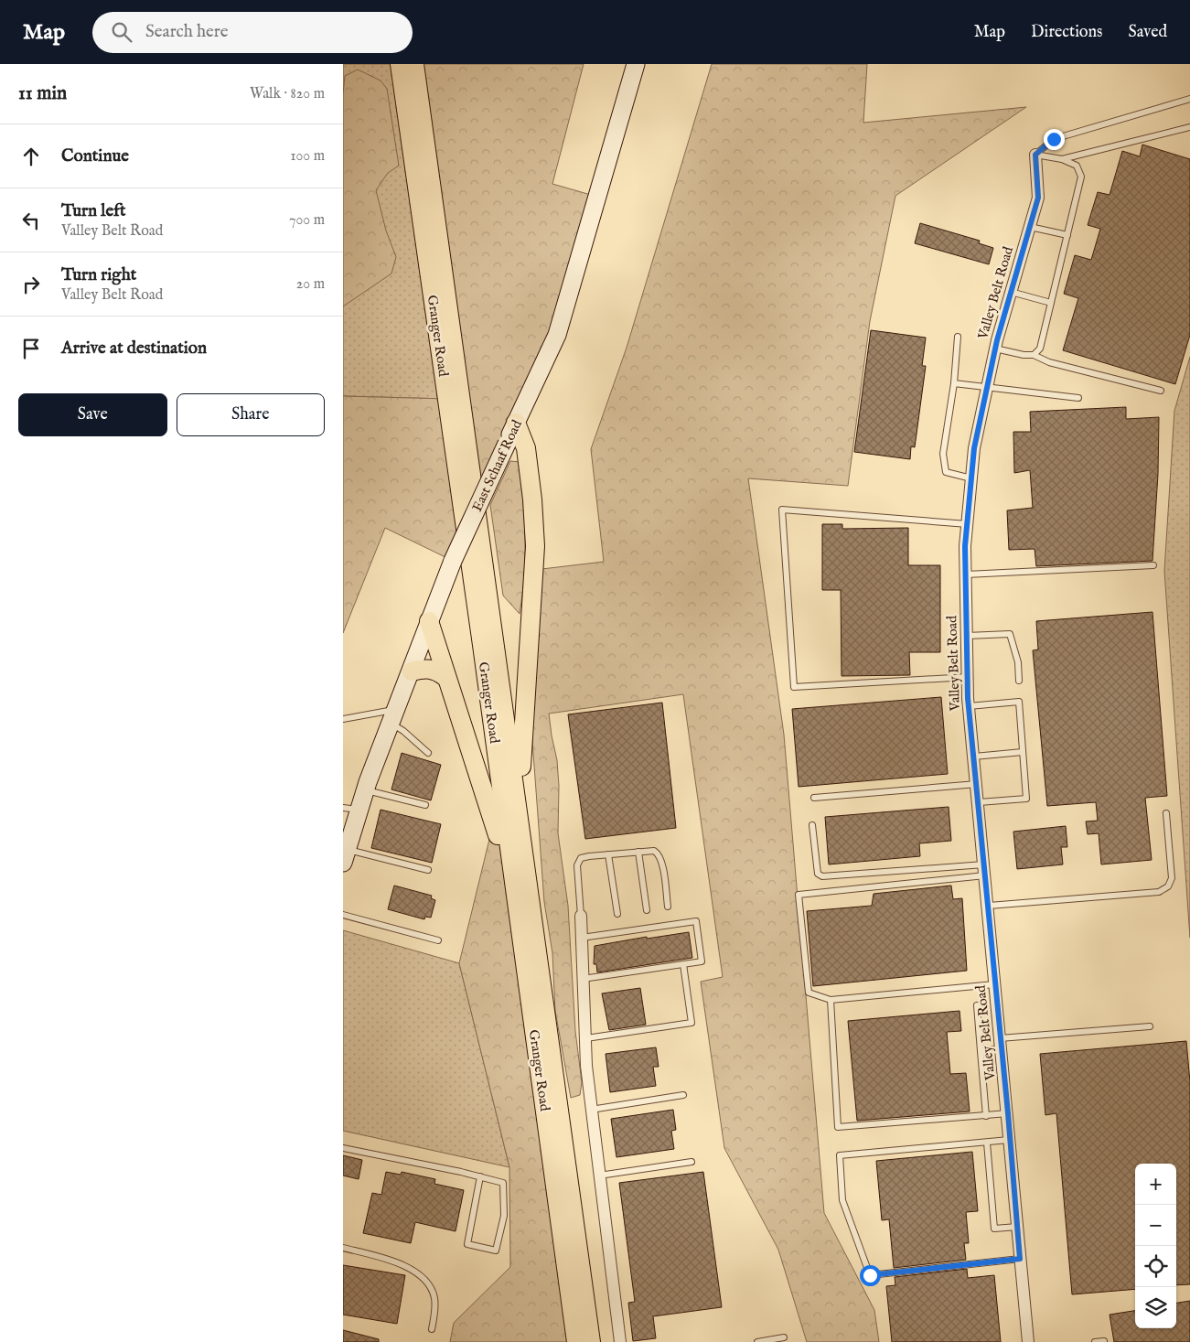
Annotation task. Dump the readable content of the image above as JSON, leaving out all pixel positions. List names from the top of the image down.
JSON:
{
  "streets": {
    "main road": ["Granger Road"],
    "street": ["Valley Belt Road", "East Schaaf Road"]
  },
  "page": {
    "header": "Map",
    "search": "Search here",
    "nav": ["Map", "Directions", "Saved"],
    "heading": ["11 min", "Walk · 820 m"],
    "list": [
      ["Continue", "100 m"],
      ["Turn left", "Valley Belt Road", "700 m"],
      ["Turn right", "Valley Belt Road", "20 m"],
      "Arrive at destination"
    ],
    "buttons": ["Save", "Share"],
    "map_buttons": ["+", "−"]
  }
}
